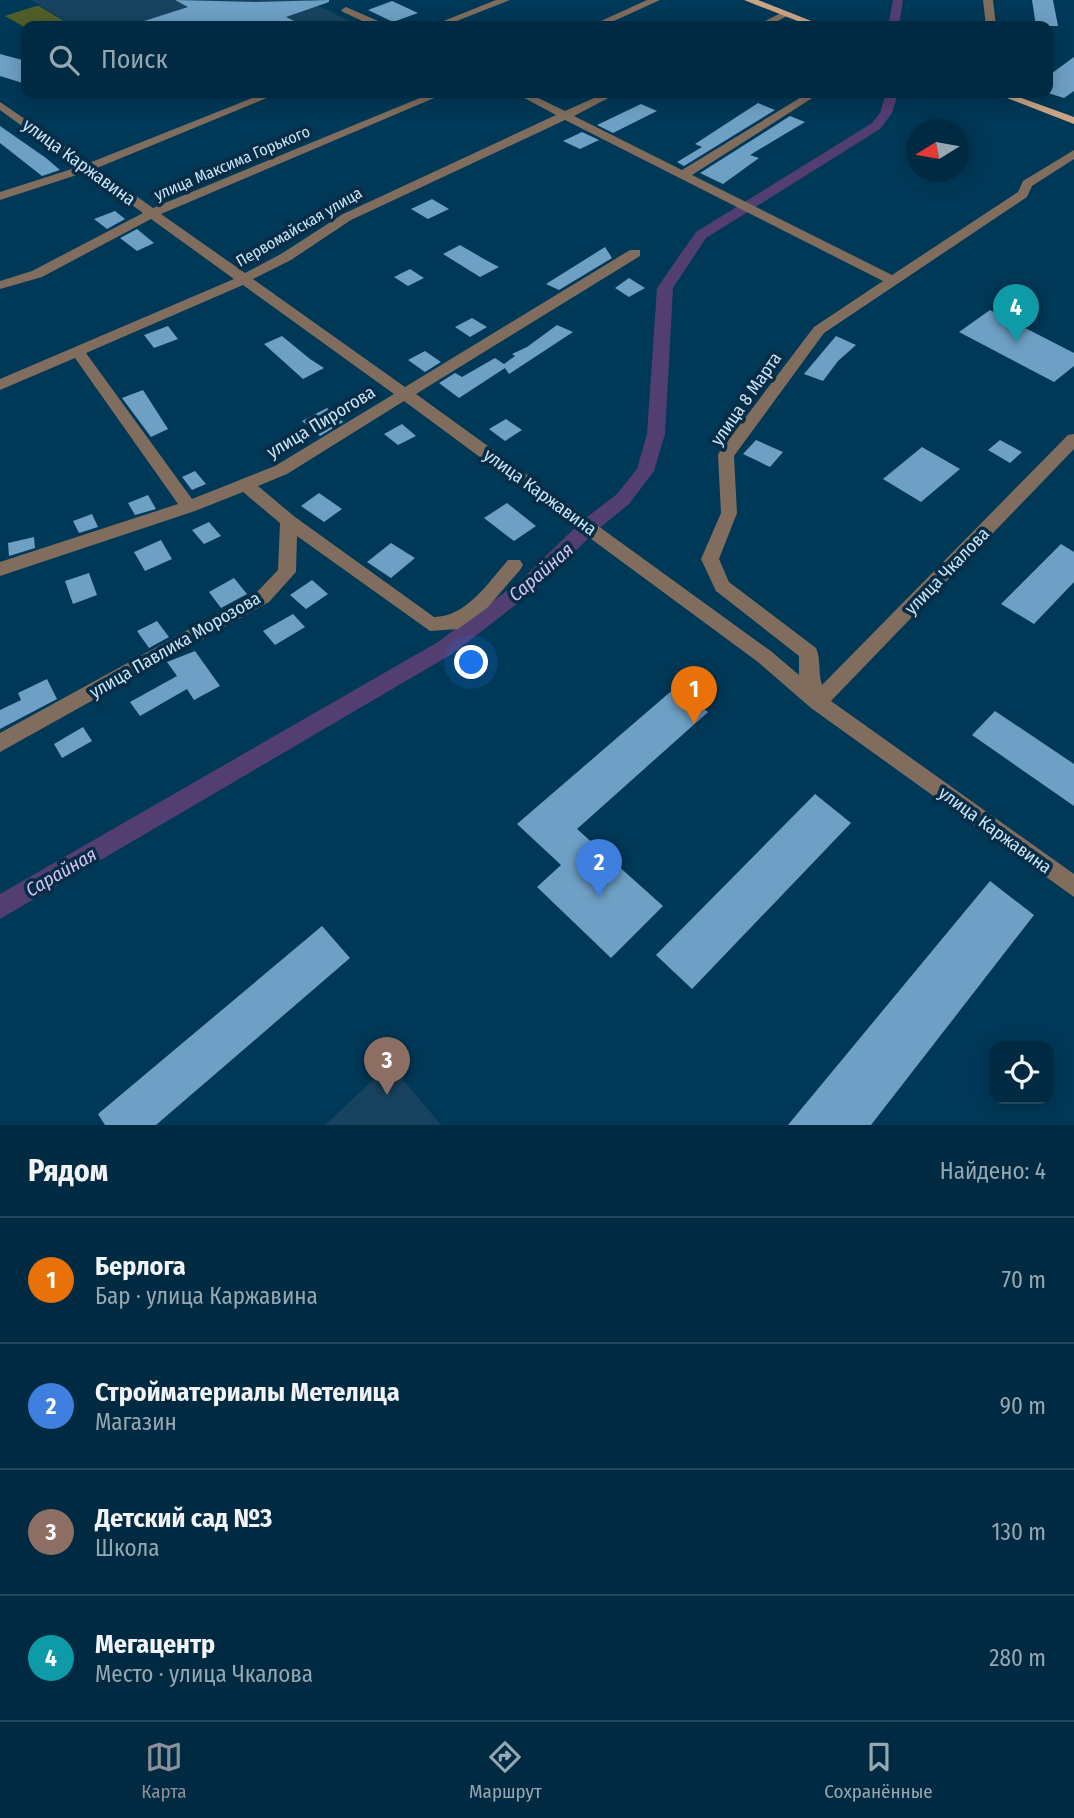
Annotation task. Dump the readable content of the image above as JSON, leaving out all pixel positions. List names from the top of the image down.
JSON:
{
  "streets": {
    "street": [
      "улица Каржавина",
      "улица Максима Горького",
      "Первомайская улица",
      "улица 8 Марта",
      "улица Пирогова",
      "улица Чкалова",
      "улица Павлика Морозова"
    ]
  },
  "crossings": [
    ["улица Каржавина", "улица Максима Горького"],
    ["улица Каржавина", "Первомайская улица"],
    ["улица Каржавина", "улица 8 Марта"],
    ["улица Каржавина", "улица Пирогова"],
    ["улица Каржавина", "улица Чкалова"],
    ["улица 8 Марта", "улица Чкалова"]
  ],
  "water": ["Сарайная"],
  "north": "left",
  "page": {
    "search": "Поиск",
    "pins": [
      "4",
      "1",
      "2",
      "3"
    ],
    "heading": ["Рядом", "Найдено: 4"],
    "list": [
      {
        "mark": "1",
        "name": "Берлога",
        "note": "Бар · улица Каржавина",
        "value": "70 m"
      },
      {
        "mark": "2",
        "name": "Стройматериалы Метелица",
        "note": "Магазин",
        "value": "90 m"
      },
      {
        "mark": "3",
        "name": "Детский сад №3",
        "note": "Школа",
        "value": "130 m"
      },
      {
        "mark": "4",
        "name": "Мегацентр",
        "note": "Место · улица Чкалова",
        "value": "280 m"
      }
    ],
    "nav": ["Карта", "Маршрут", "Сохранённые"]
  }
}
